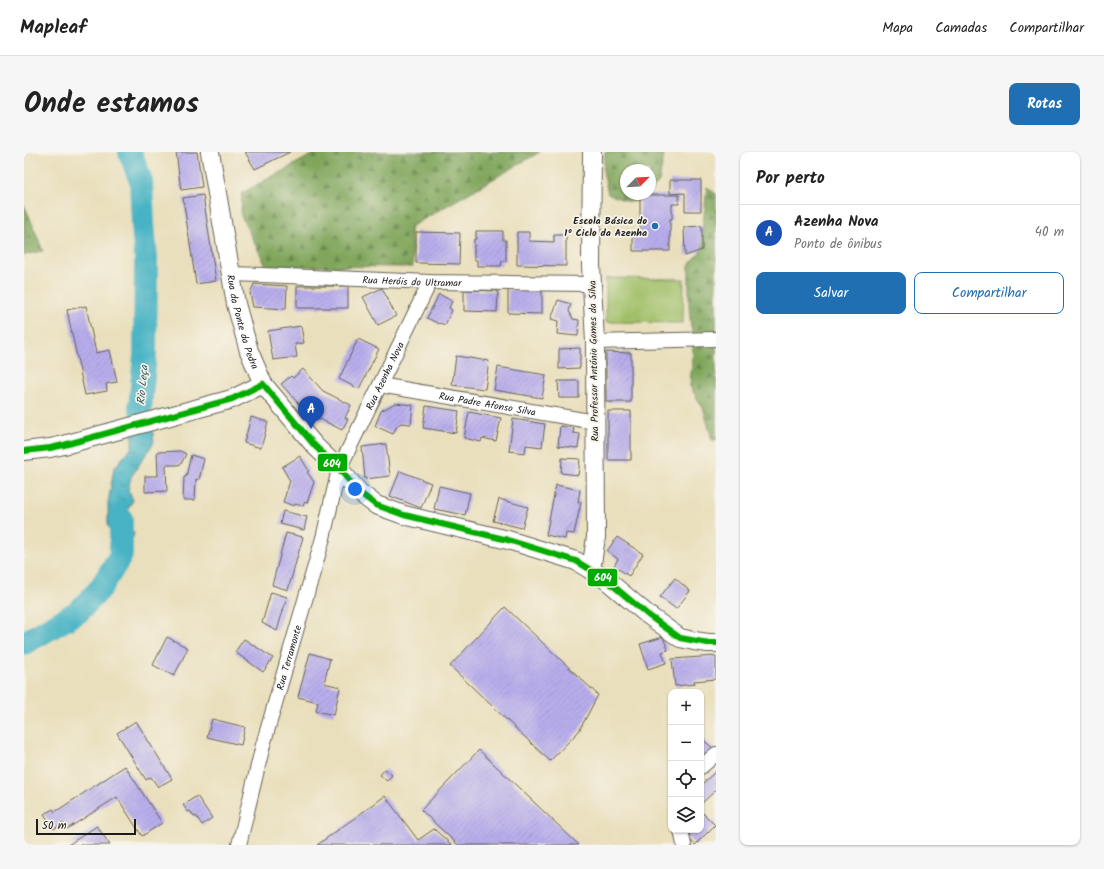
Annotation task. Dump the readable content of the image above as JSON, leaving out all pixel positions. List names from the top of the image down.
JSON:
{
  "streets": {
    "street": [
      "Rua Heróis do Ultramar",
      "Rua da Ponte da Pedra",
      "Rua Professor António Gomes da Silva",
      "Rua Azenha Nova",
      "Rua Padre Afonso Silva",
      "Rua Terramonte"
    ]
  },
  "crossings": [
    ["Rua Heróis do Ultramar", "Rua da Ponte da Pedra"],
    ["Rua Heróis do Ultramar", "Rua Professor António Gomes da Silva"],
    ["Rua Heróis do Ultramar", "Rua Azenha Nova"],
    ["Rua da Ponte da Pedra", "Rua Professor António Gomes da Silva"],
    ["Rua da Ponte da Pedra", "Rua Azenha Nova"],
    ["Rua da Ponte da Pedra", "Rua Terramonte"],
    ["Rua Professor António Gomes da Silva", "Rua Padre Afonso Silva"],
    ["Rua Azenha Nova", "Rua Padre Afonso Silva"],
    ["Rua Azenha Nova", "Rua Terramonte"]
  ],
  "water": ["Rio Leça"],
  "places": ["Escola Básica do 1º Ciclo da Azenha"],
  "lines": ["transit line 604"],
  "scale_bar": "50 m",
  "north": "top right",
  "page": {
    "header": "Mapleaf",
    "nav": ["Mapa", "Camadas", "Compartilhar"],
    "title": "Onde estamos",
    "buttons": [
      "Rotas",
      ["Salvar", "Compartilhar"]
    ],
    "heading": "Por perto",
    "list": [
      {
        "mark": "A",
        "name": "Azenha Nova",
        "note": "Ponto de ônibus",
        "value": "40 m"
      }
    ],
    "pins": "A",
    "map_buttons": ["+", "−"],
    "scale": "50 m"
  }
}
